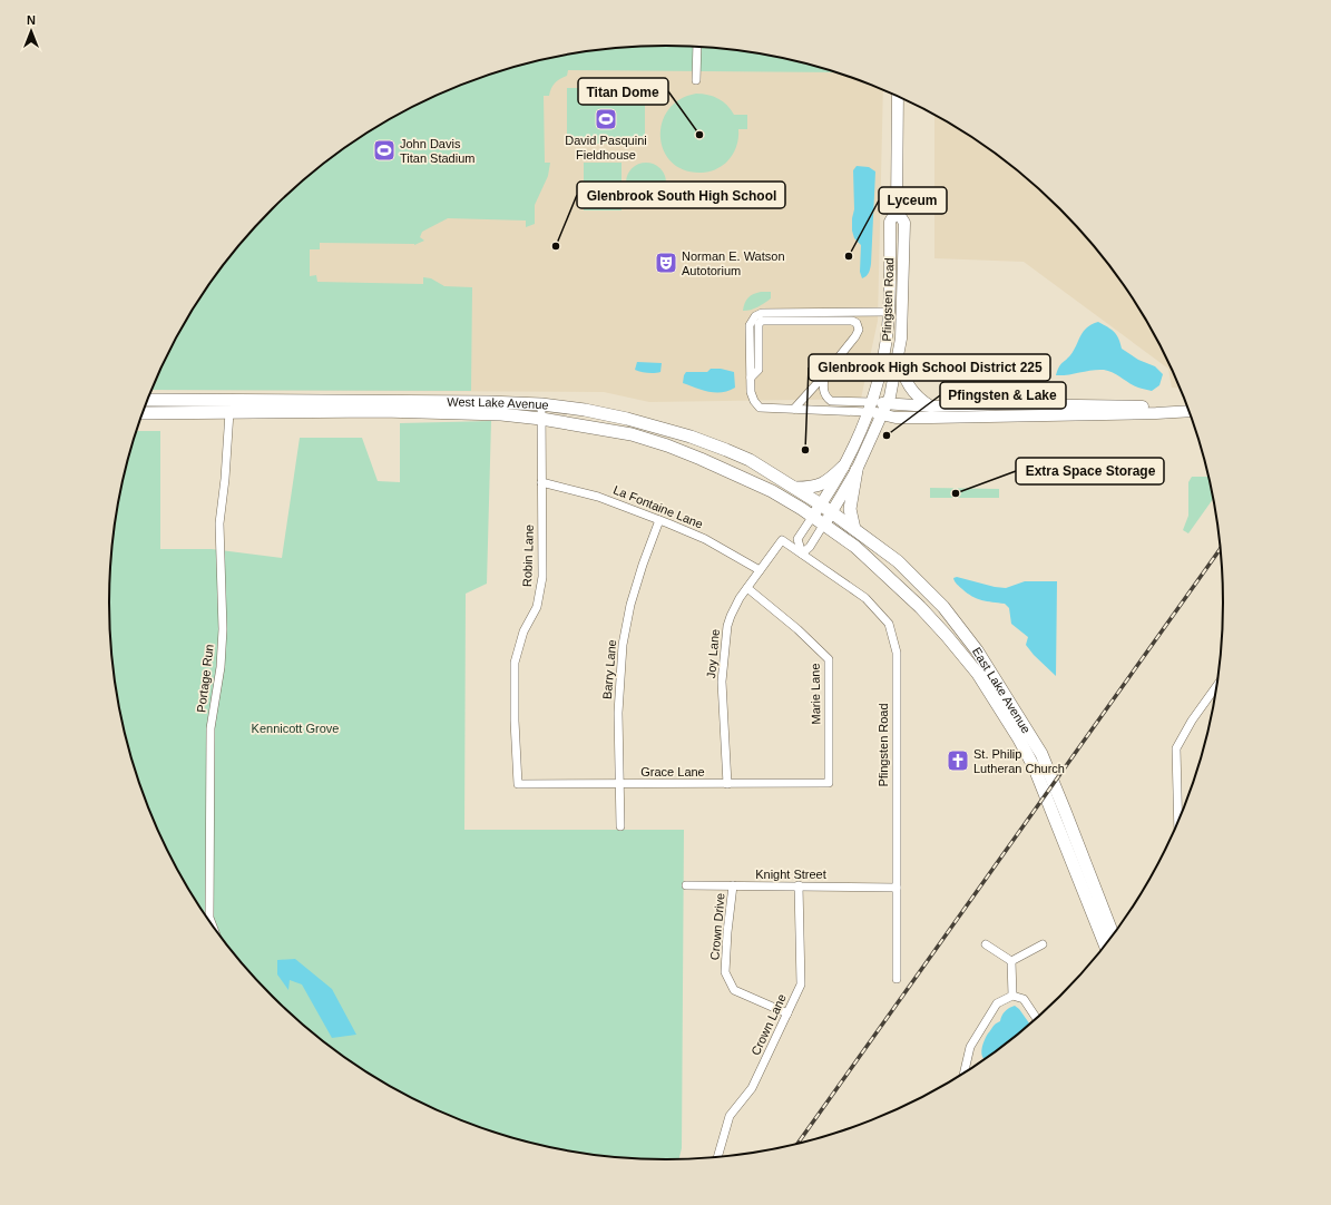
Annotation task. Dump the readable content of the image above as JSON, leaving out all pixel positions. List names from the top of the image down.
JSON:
{
  "streets": {
    "main road": ["Pfingsten Road", "West Lake Avenue", "East Lake Avenue"],
    "street": [
      "La Fontaine Lane",
      "Robin Lane",
      "Joy Lane",
      "Barry Lane",
      "Portage Run",
      "Marie Lane",
      "Grace Lane",
      "Knight Street",
      "Crown Drive",
      "Crown Lane"
    ]
  },
  "crossings": [
    ["Pfingsten Road", "West Lake Avenue"],
    ["Pfingsten Road", "Joy Lane"],
    ["Pfingsten Road", "East Lake Avenue"],
    ["Pfingsten Road", "Knight Street"],
    ["West Lake Avenue", "Robin Lane"],
    ["West Lake Avenue", "Portage Run"],
    ["West Lake Avenue", "East Lake Avenue"],
    ["La Fontaine Lane", "Robin Lane"],
    ["La Fontaine Lane", "Joy Lane"],
    ["La Fontaine Lane", "Barry Lane"],
    ["Robin Lane", "Grace Lane"],
    ["Joy Lane", "Marie Lane"],
    ["Joy Lane", "Grace Lane"],
    ["Barry Lane", "Grace Lane"],
    ["Marie Lane", "Grace Lane"],
    ["Knight Street", "Crown Drive"],
    ["Knight Street", "Crown Lane"],
    ["Crown Drive", "Crown Lane"]
  ],
  "parks": ["Kennicott Grove"],
  "places": {
    "sports": ["David Pasquini Fieldhouse", "John Davis Titan Stadium"],
    "other": [
      "Titan Dome",
      "Glenbrook South High School",
      "Lyceum",
      "Pfingsten & Lake",
      "Glenbrook High School District 225",
      "Extra Space Storage"
    ],
    "theatre": ["Norman E. Watson Autotorium"],
    "church": ["St. Philip Lutheran Church"]
  },
  "north": "top"
}
